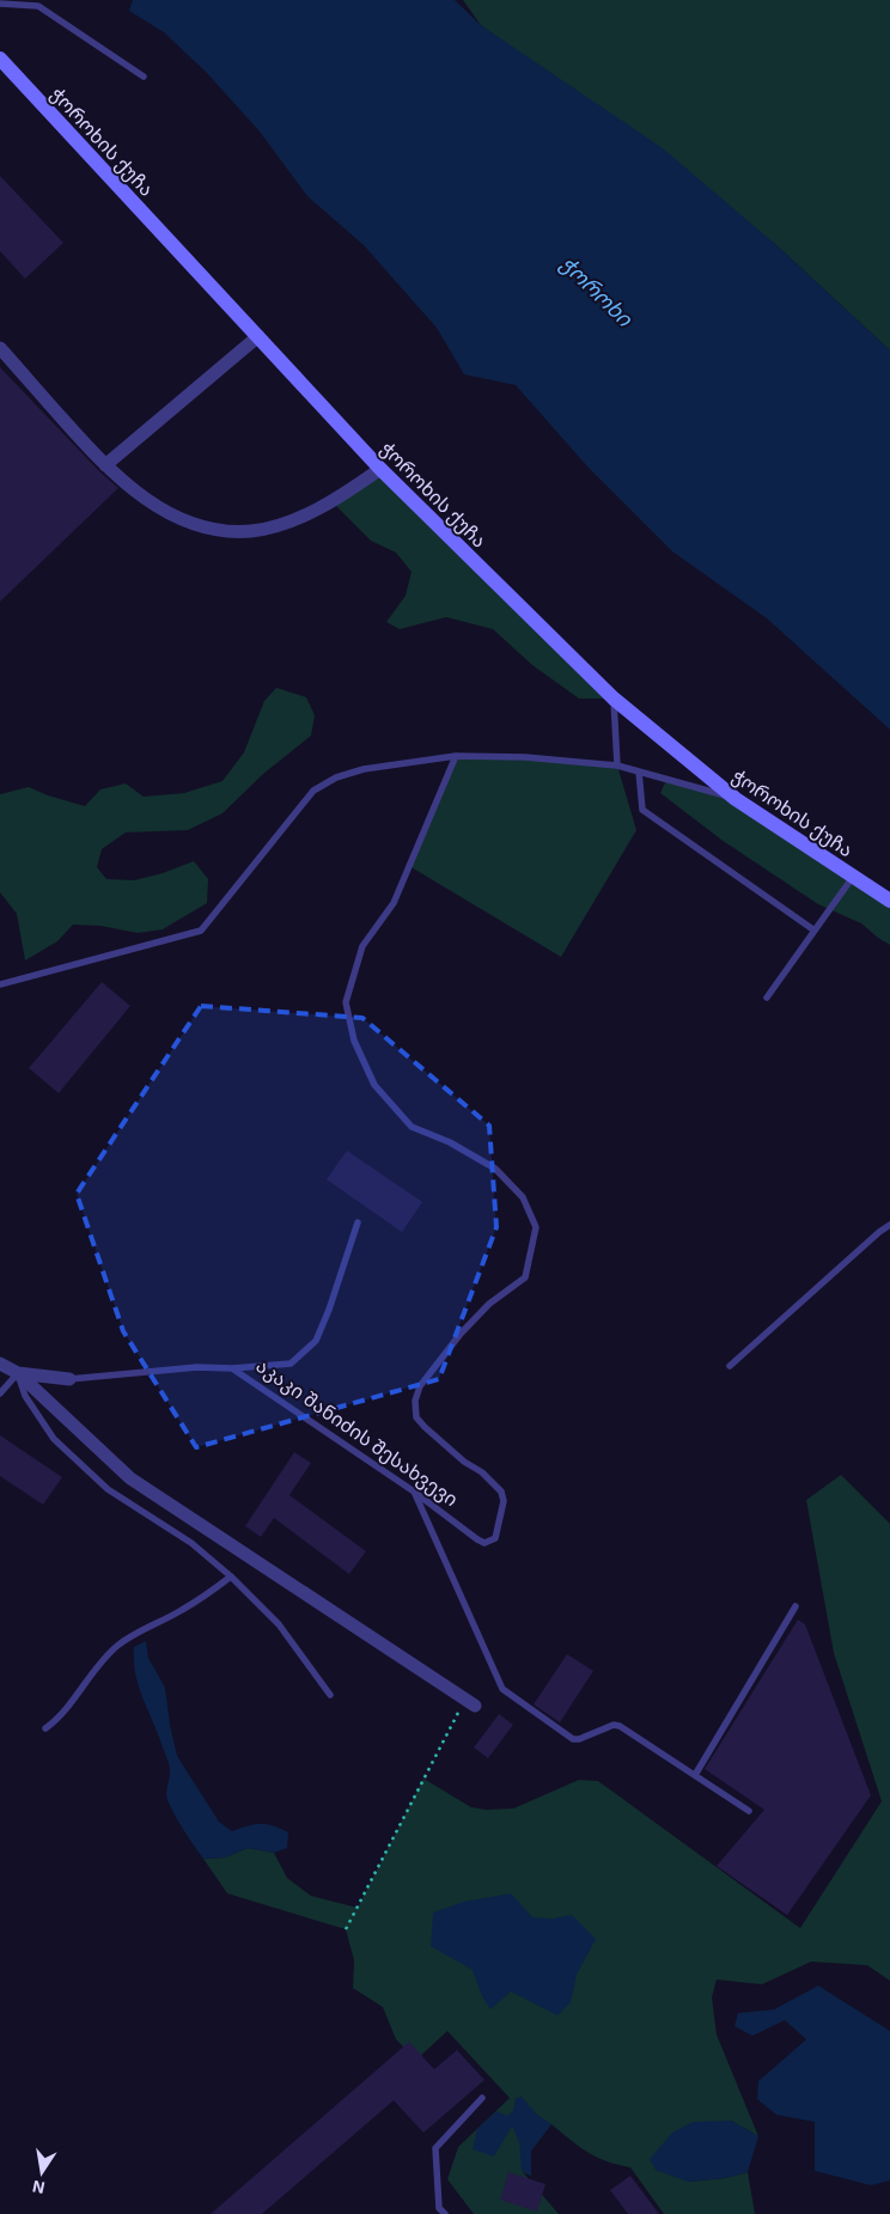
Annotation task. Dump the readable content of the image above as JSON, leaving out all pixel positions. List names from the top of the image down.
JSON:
{
  "streets": {
    "street": ["ჭოროხის ქუჩა", "აკაკი შანიძის შესახვევი"]
  },
  "water": ["ჭოროხი"],
  "north": "bottom"
}
